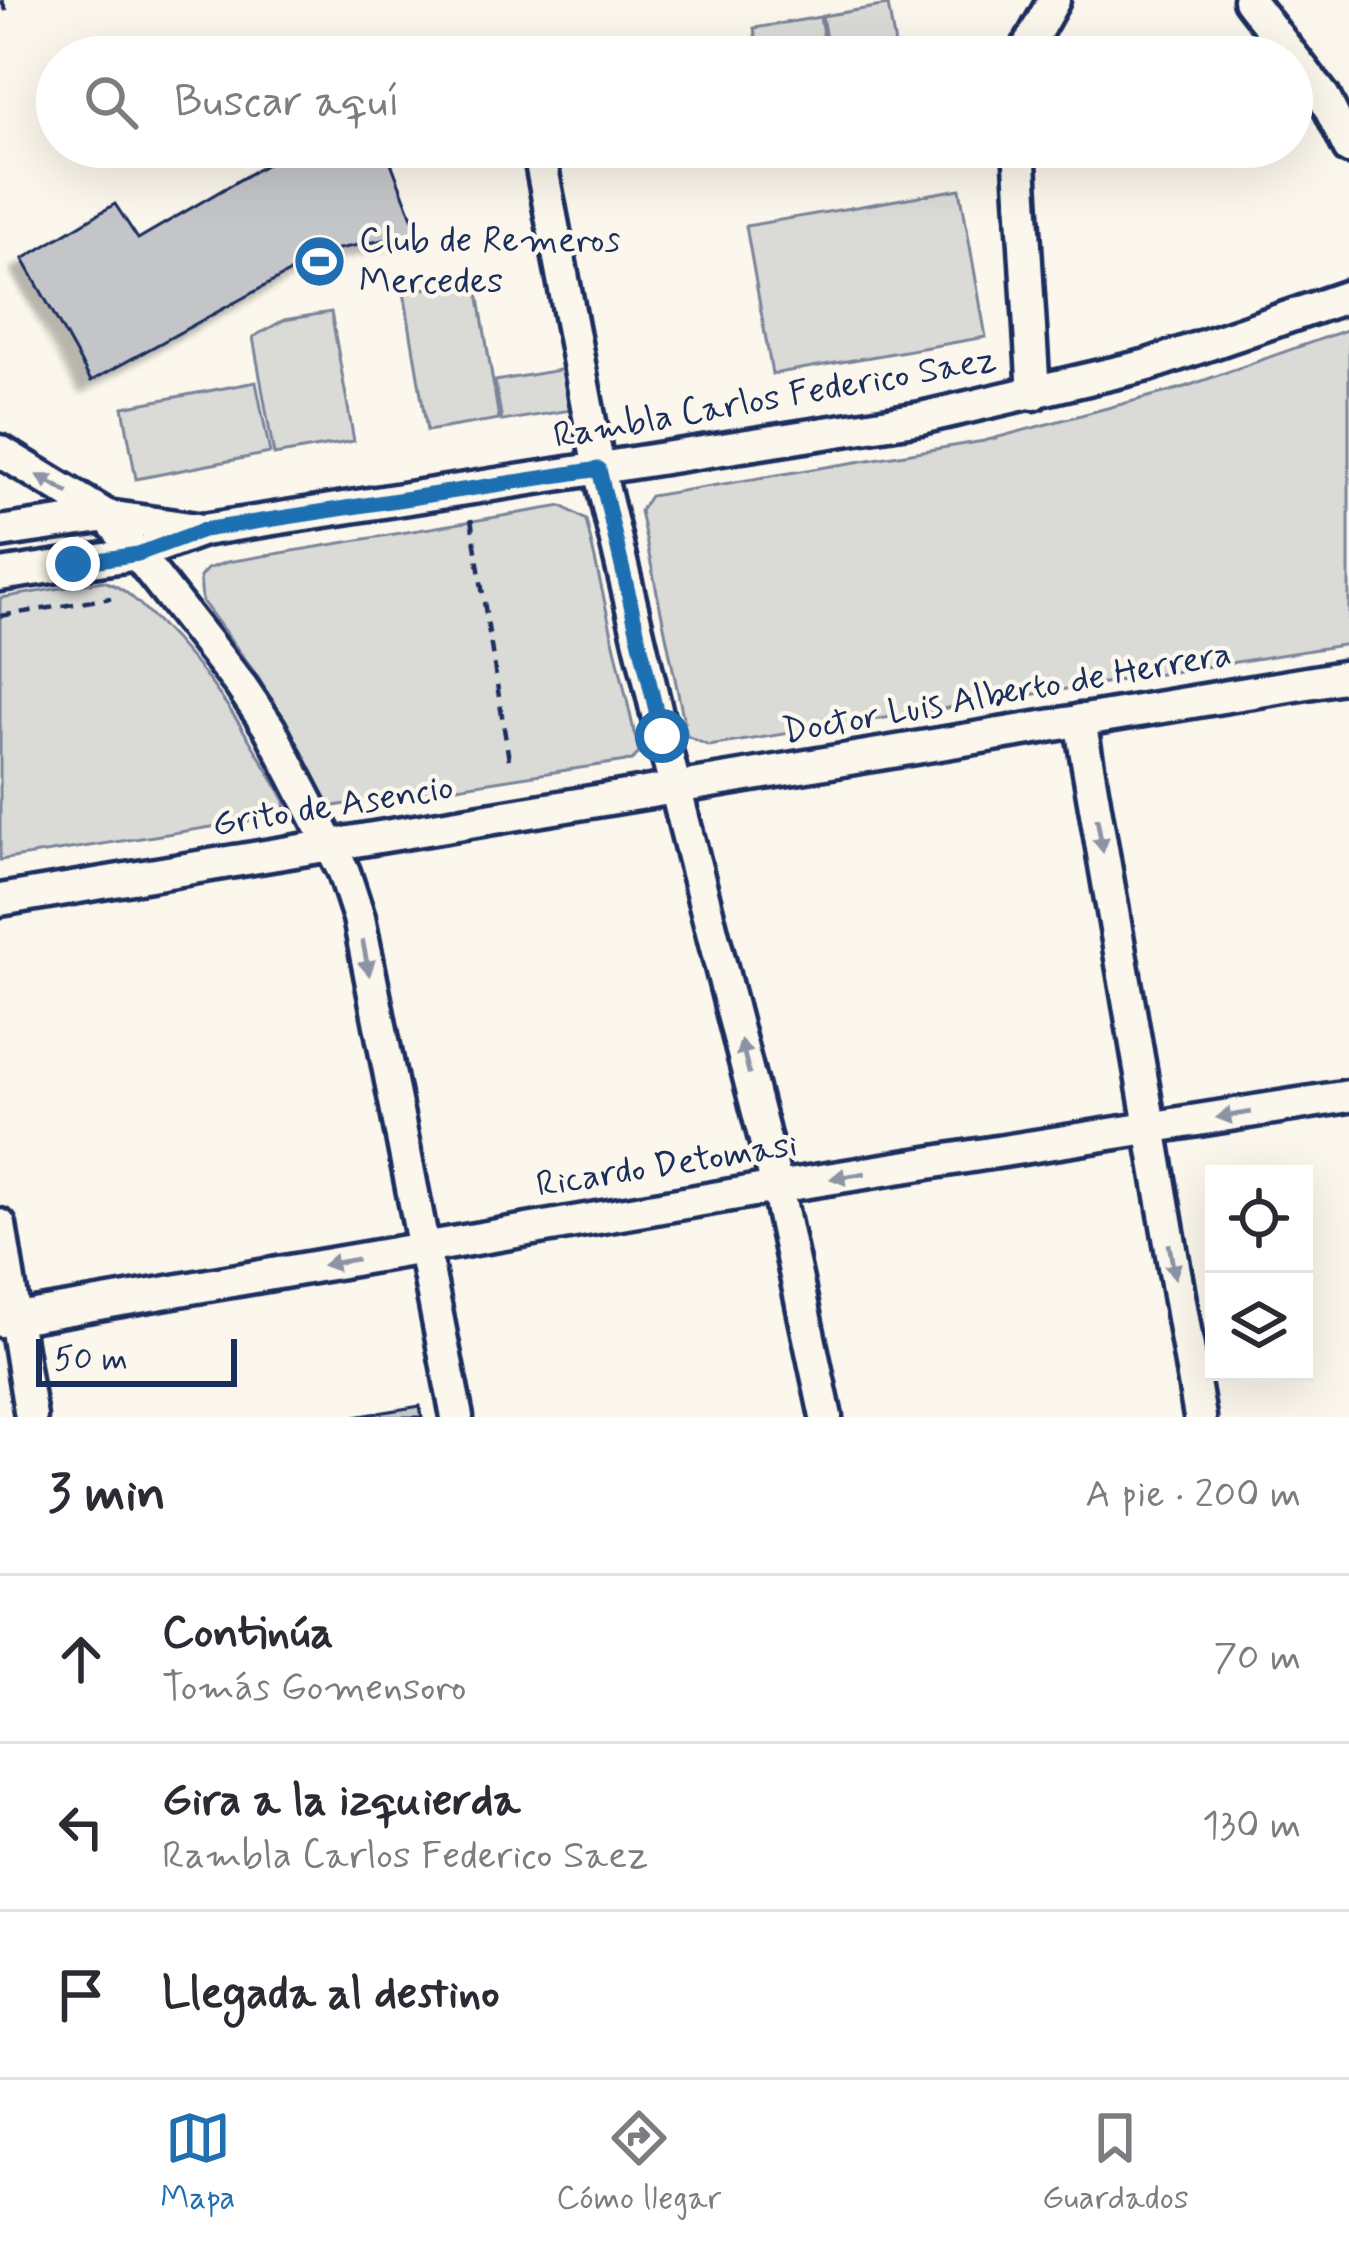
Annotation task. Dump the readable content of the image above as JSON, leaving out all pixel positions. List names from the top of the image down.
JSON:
{
  "streets": {
    "street": [
      "Rambla Carlos Federico Saez",
      "Doctor Luis Alberto de Herrera",
      "Grito de Asencio",
      "Ricardo Detomasi"
    ]
  },
  "crossings": [
    ["Doctor Luis Alberto de Herrera", "Grito de Asencio"]
  ],
  "one_way": ["Ricardo Detomasi"],
  "places": {
    "sports": ["Club de Remeros Mercedes"]
  },
  "scale_bar": "50 m",
  "page": {
    "search": "Buscar aquí",
    "scale": "50 m",
    "heading": ["3 min", "A pie · 200 m"],
    "list": [
      ["Continúa", "Tomás Gomensoro", "70 m"],
      ["Gira a la izquierda", "Rambla Carlos Federico Saez", "130 m"],
      "Llegada al destino"
    ],
    "nav": ["Mapa", "Cómo llegar", "Guardados"]
  }
}
